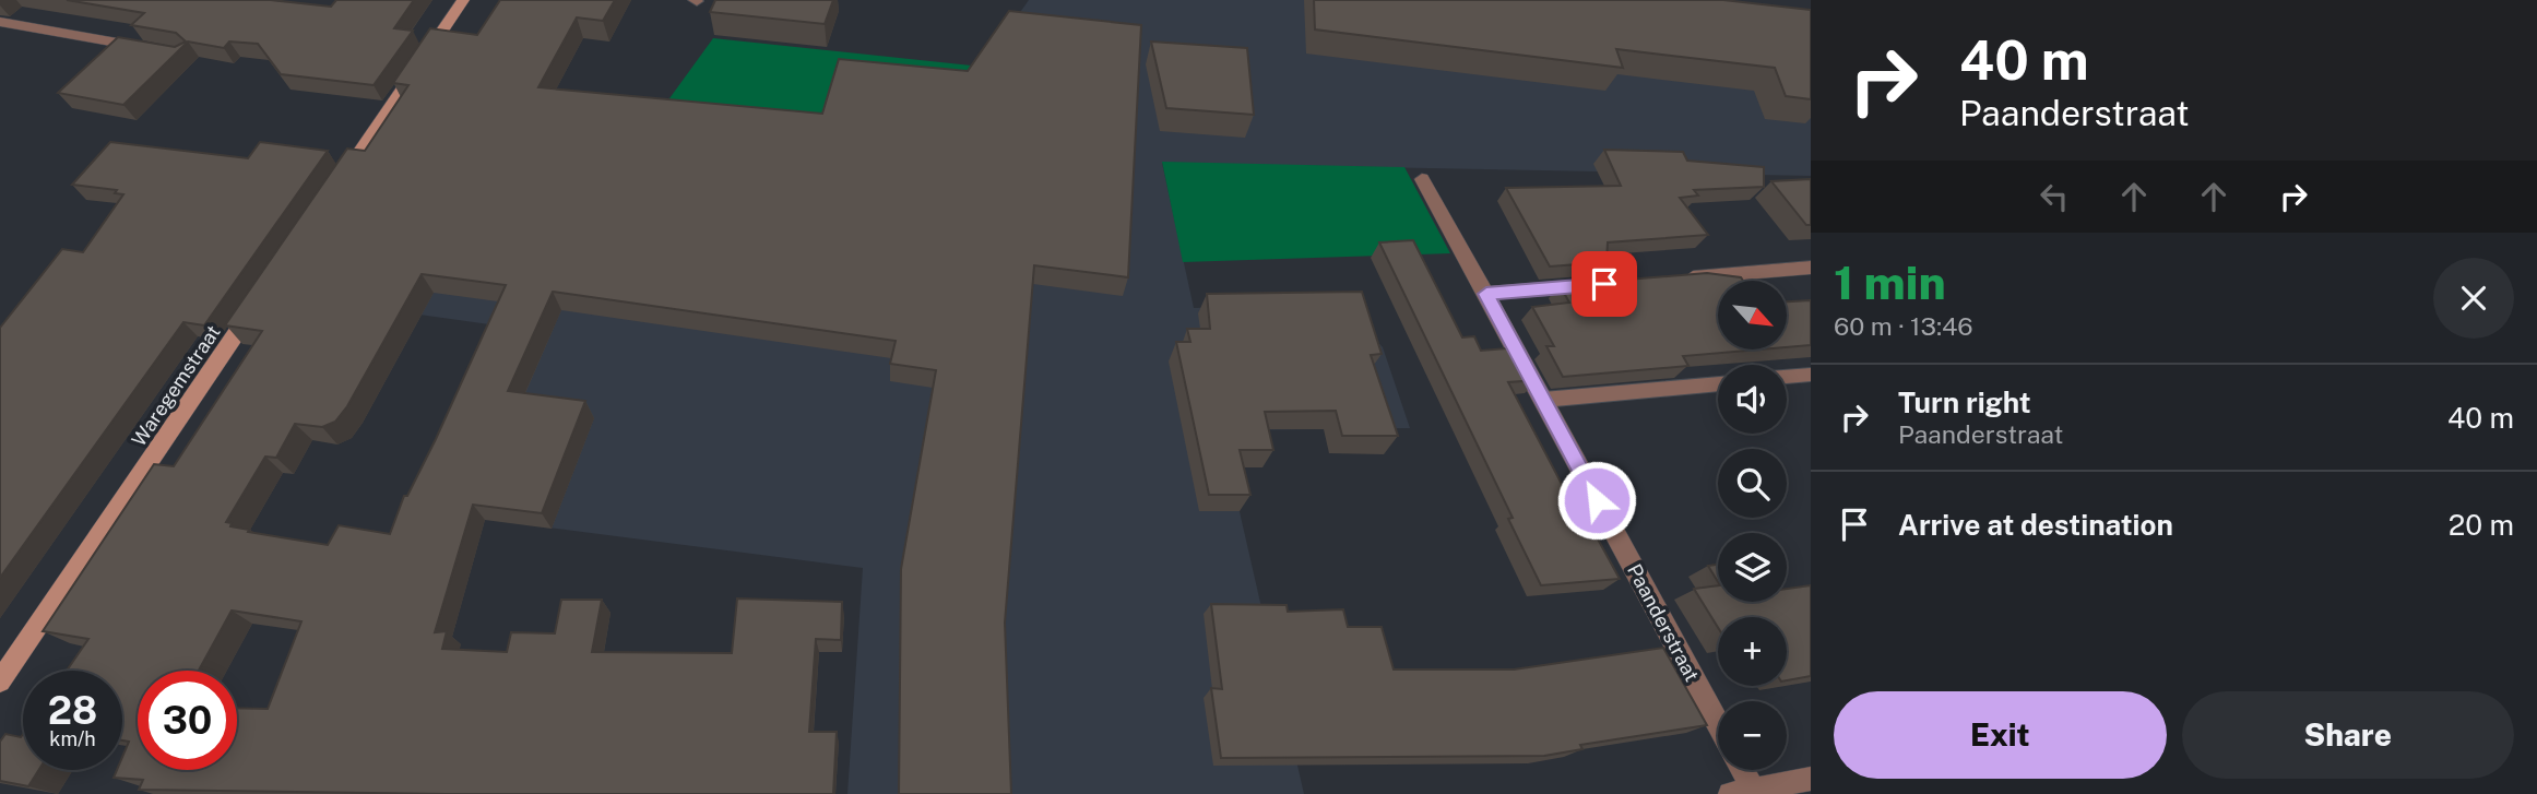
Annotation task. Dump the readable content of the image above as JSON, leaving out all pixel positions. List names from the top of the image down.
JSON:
{
  "streets": {
    "street": ["Waregemstraat", "Paanderstraat"]
  },
  "north": "bottom right",
  "page": {
    "turn": ["40 m", "Paanderstraat"],
    "heading": ["1 min", "60 m · 13:46"],
    "map_buttons": ["+", "−"],
    "list": [
      {
        "name": "Turn right",
        "note": "Paanderstraat",
        "value": "40 m"
      },
      {
        "name": "Arrive at destination",
        "value": "20 m"
      }
    ],
    "speed": "28 km/h",
    "limit": "30",
    "buttons": ["Exit", "Share"]
  }
}
